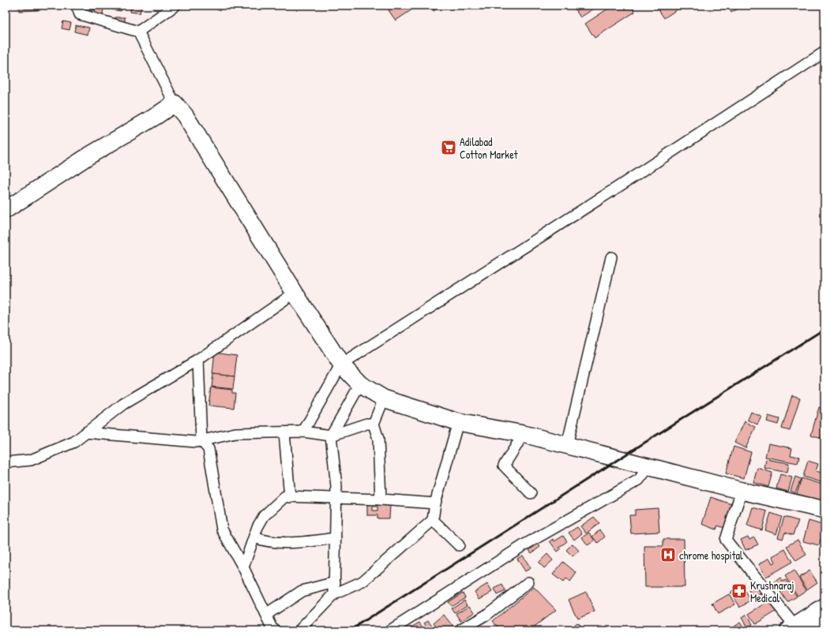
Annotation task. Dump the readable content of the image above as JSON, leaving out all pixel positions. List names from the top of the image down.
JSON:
{
  "places": {
    "supermarket": ["Adilabad Cotton Market"],
    "hospital": ["chrome hospital"],
    "pharmacy": ["Krushnaraj Medical"]
  }
}
